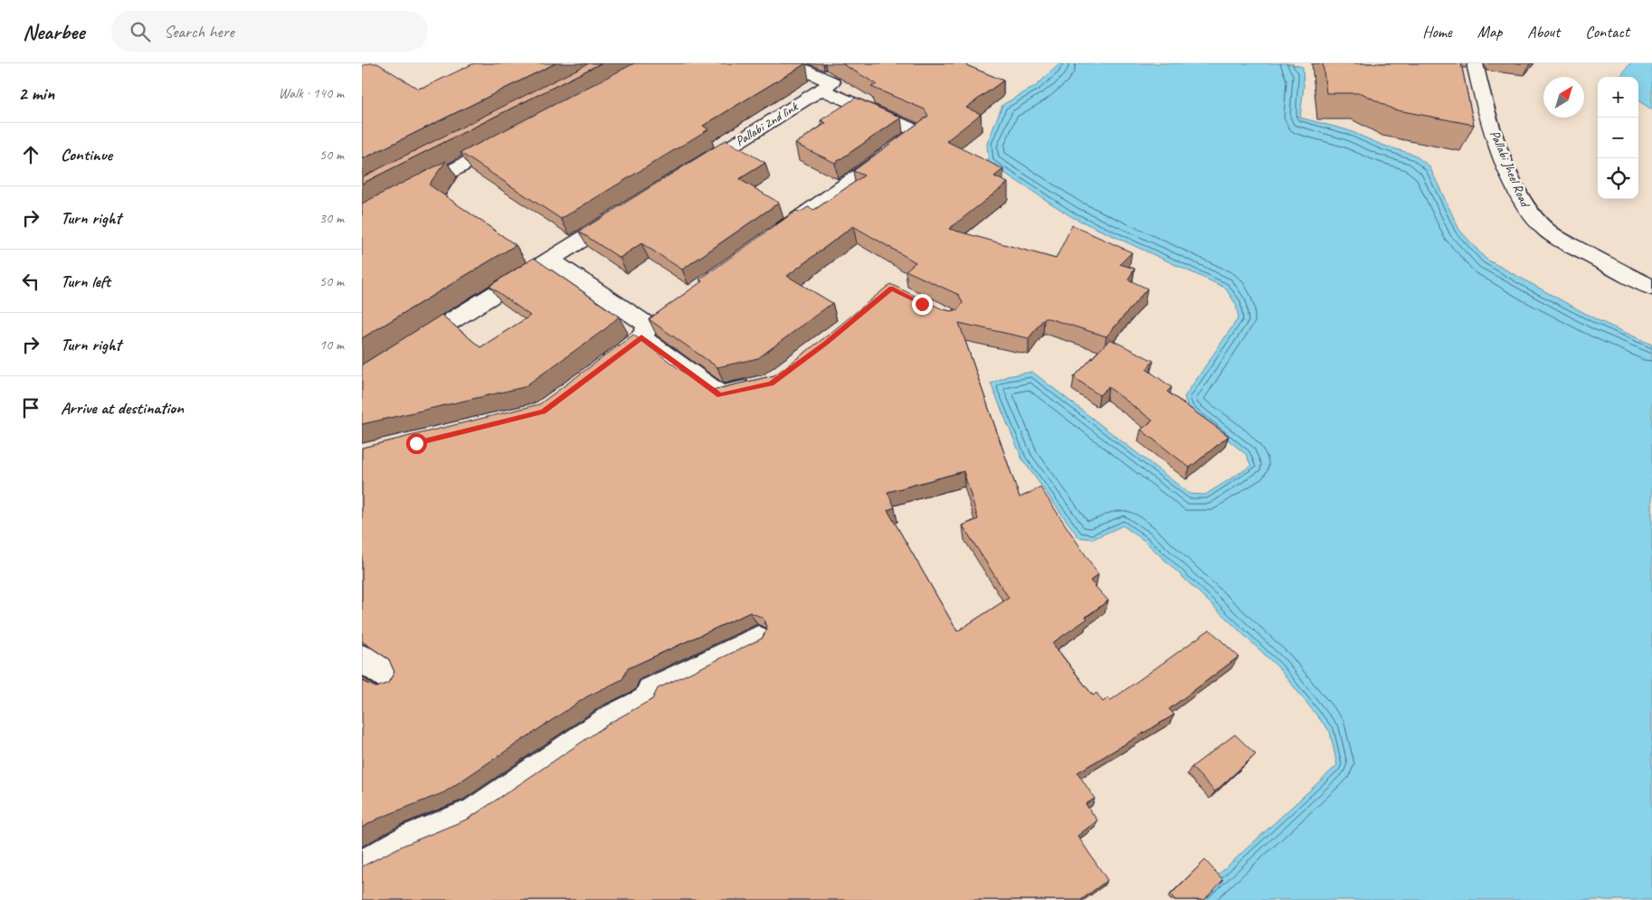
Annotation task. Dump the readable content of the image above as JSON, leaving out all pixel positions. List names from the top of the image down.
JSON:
{
  "streets": {
    "street": ["Pallabi 2nd link", "Pallabi Jheel Road"]
  },
  "north": "top right",
  "page": {
    "header": "Nearbee",
    "search": "Search here",
    "nav": [
      "Home",
      "Map",
      "About",
      "Contact"
    ],
    "heading": ["2 min", "Walk · 140 m"],
    "map_buttons": ["+", "−"],
    "list": [
      ["Continue", "50 m"],
      ["Turn right", "30 m"],
      ["Turn left", "50 m"],
      ["Turn right", "10 m"],
      "Arrive at destination"
    ]
  }
}
